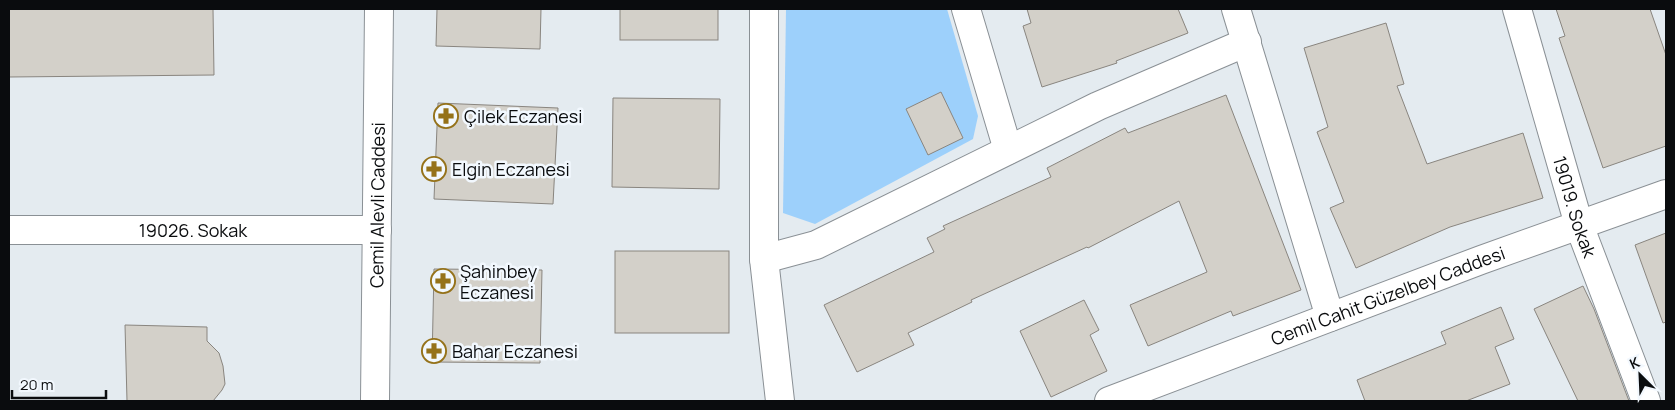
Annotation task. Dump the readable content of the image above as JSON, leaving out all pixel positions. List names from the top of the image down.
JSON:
{
  "streets": {
    "street": [
      "Cemil Alevli Caddesi",
      "19019. Sokak",
      "19026. Sokak",
      "Cemil Cahit Güzelbey Caddesi"
    ]
  },
  "crossings": [
    ["Cemil Alevli Caddesi", "19026. Sokak"],
    ["19019. Sokak", "Cemil Cahit Güzelbey Caddesi"]
  ],
  "places": {
    "pharmacy": [
      "Çilek Eczanesi",
      "Elgin Eczanesi",
      "Şahinbey Eczanesi",
      "Bahar Eczanesi"
    ]
  },
  "scale_bar": "20 m",
  "north": "top left"
}
